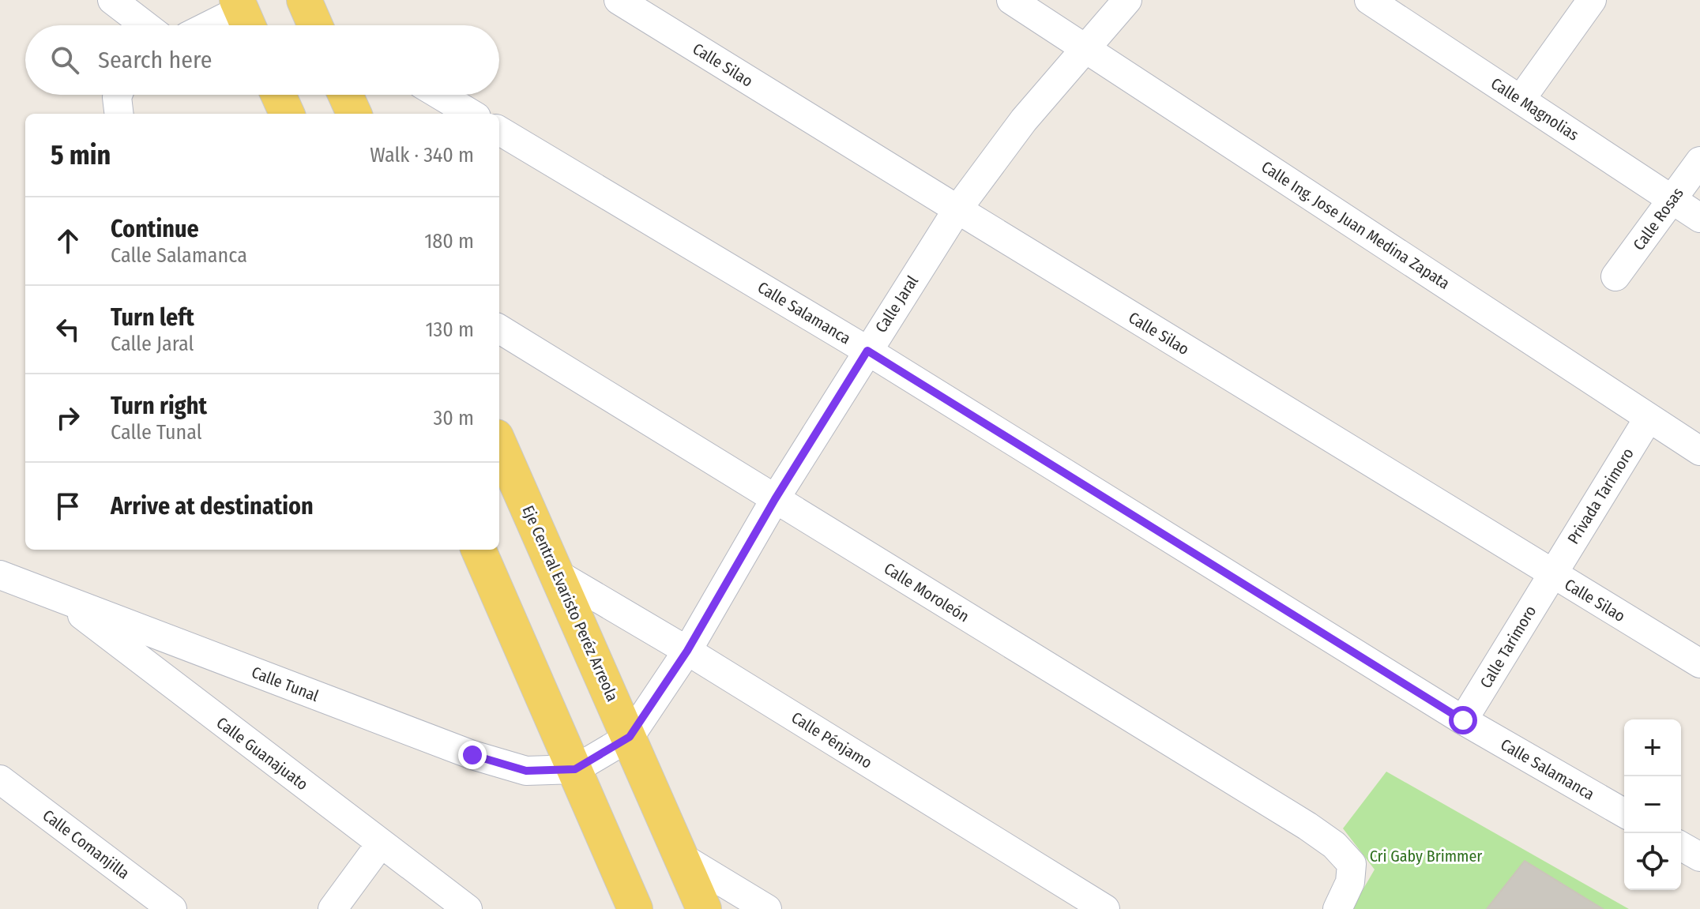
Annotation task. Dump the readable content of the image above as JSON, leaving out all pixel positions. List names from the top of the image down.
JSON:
{
  "streets": {
    "main road": ["Eje Central Evaristo Peréz Arreola"],
    "street": [
      "Calle Silao",
      "Calle Magnolias",
      "Calle Rosas",
      "Calle Ing. Jose Juan Medina Zapata",
      "Calle Jaral",
      "Calle Salamanca",
      "Privada Tarimoro",
      "Calle Moroleón",
      "Calle Tarimoro",
      "Calle Tunal",
      "Calle Pénjamo",
      "Calle Guanajuato",
      "Calle Comanjilla"
    ]
  },
  "crossings": [
    ["Calle Silao", "Calle Jaral"],
    ["Calle Silao", "Privada Tarimoro"],
    ["Calle Silao", "Calle Tarimoro"],
    ["Calle Magnolias", "Calle Rosas"],
    ["Calle Ing. Jose Juan Medina Zapata", "Calle Jaral"],
    ["Calle Ing. Jose Juan Medina Zapata", "Privada Tarimoro"],
    ["Calle Jaral", "Calle Salamanca"],
    ["Calle Jaral", "Calle Moroleón"],
    ["Calle Jaral", "Eje Central Evaristo Peréz Arreola"],
    ["Calle Jaral", "Calle Tunal"],
    ["Calle Jaral", "Calle Pénjamo"],
    ["Calle Salamanca", "Calle Tarimoro"],
    ["Privada Tarimoro", "Calle Tarimoro"],
    ["Eje Central Evaristo Peréz Arreola", "Calle Pénjamo"],
    ["Calle Tunal", "Calle Guanajuato"]
  ],
  "parks": ["Cri Gaby Brimmer"],
  "page": {
    "search": "Search here",
    "heading": ["5 min", "Walk · 340 m"],
    "list": [
      ["Continue", "Calle Salamanca", "180 m"],
      ["Turn left", "Calle Jaral", "130 m"],
      ["Turn right", "Calle Tunal", "30 m"],
      "Arrive at destination"
    ],
    "map_buttons": ["+", "−"]
  }
}
